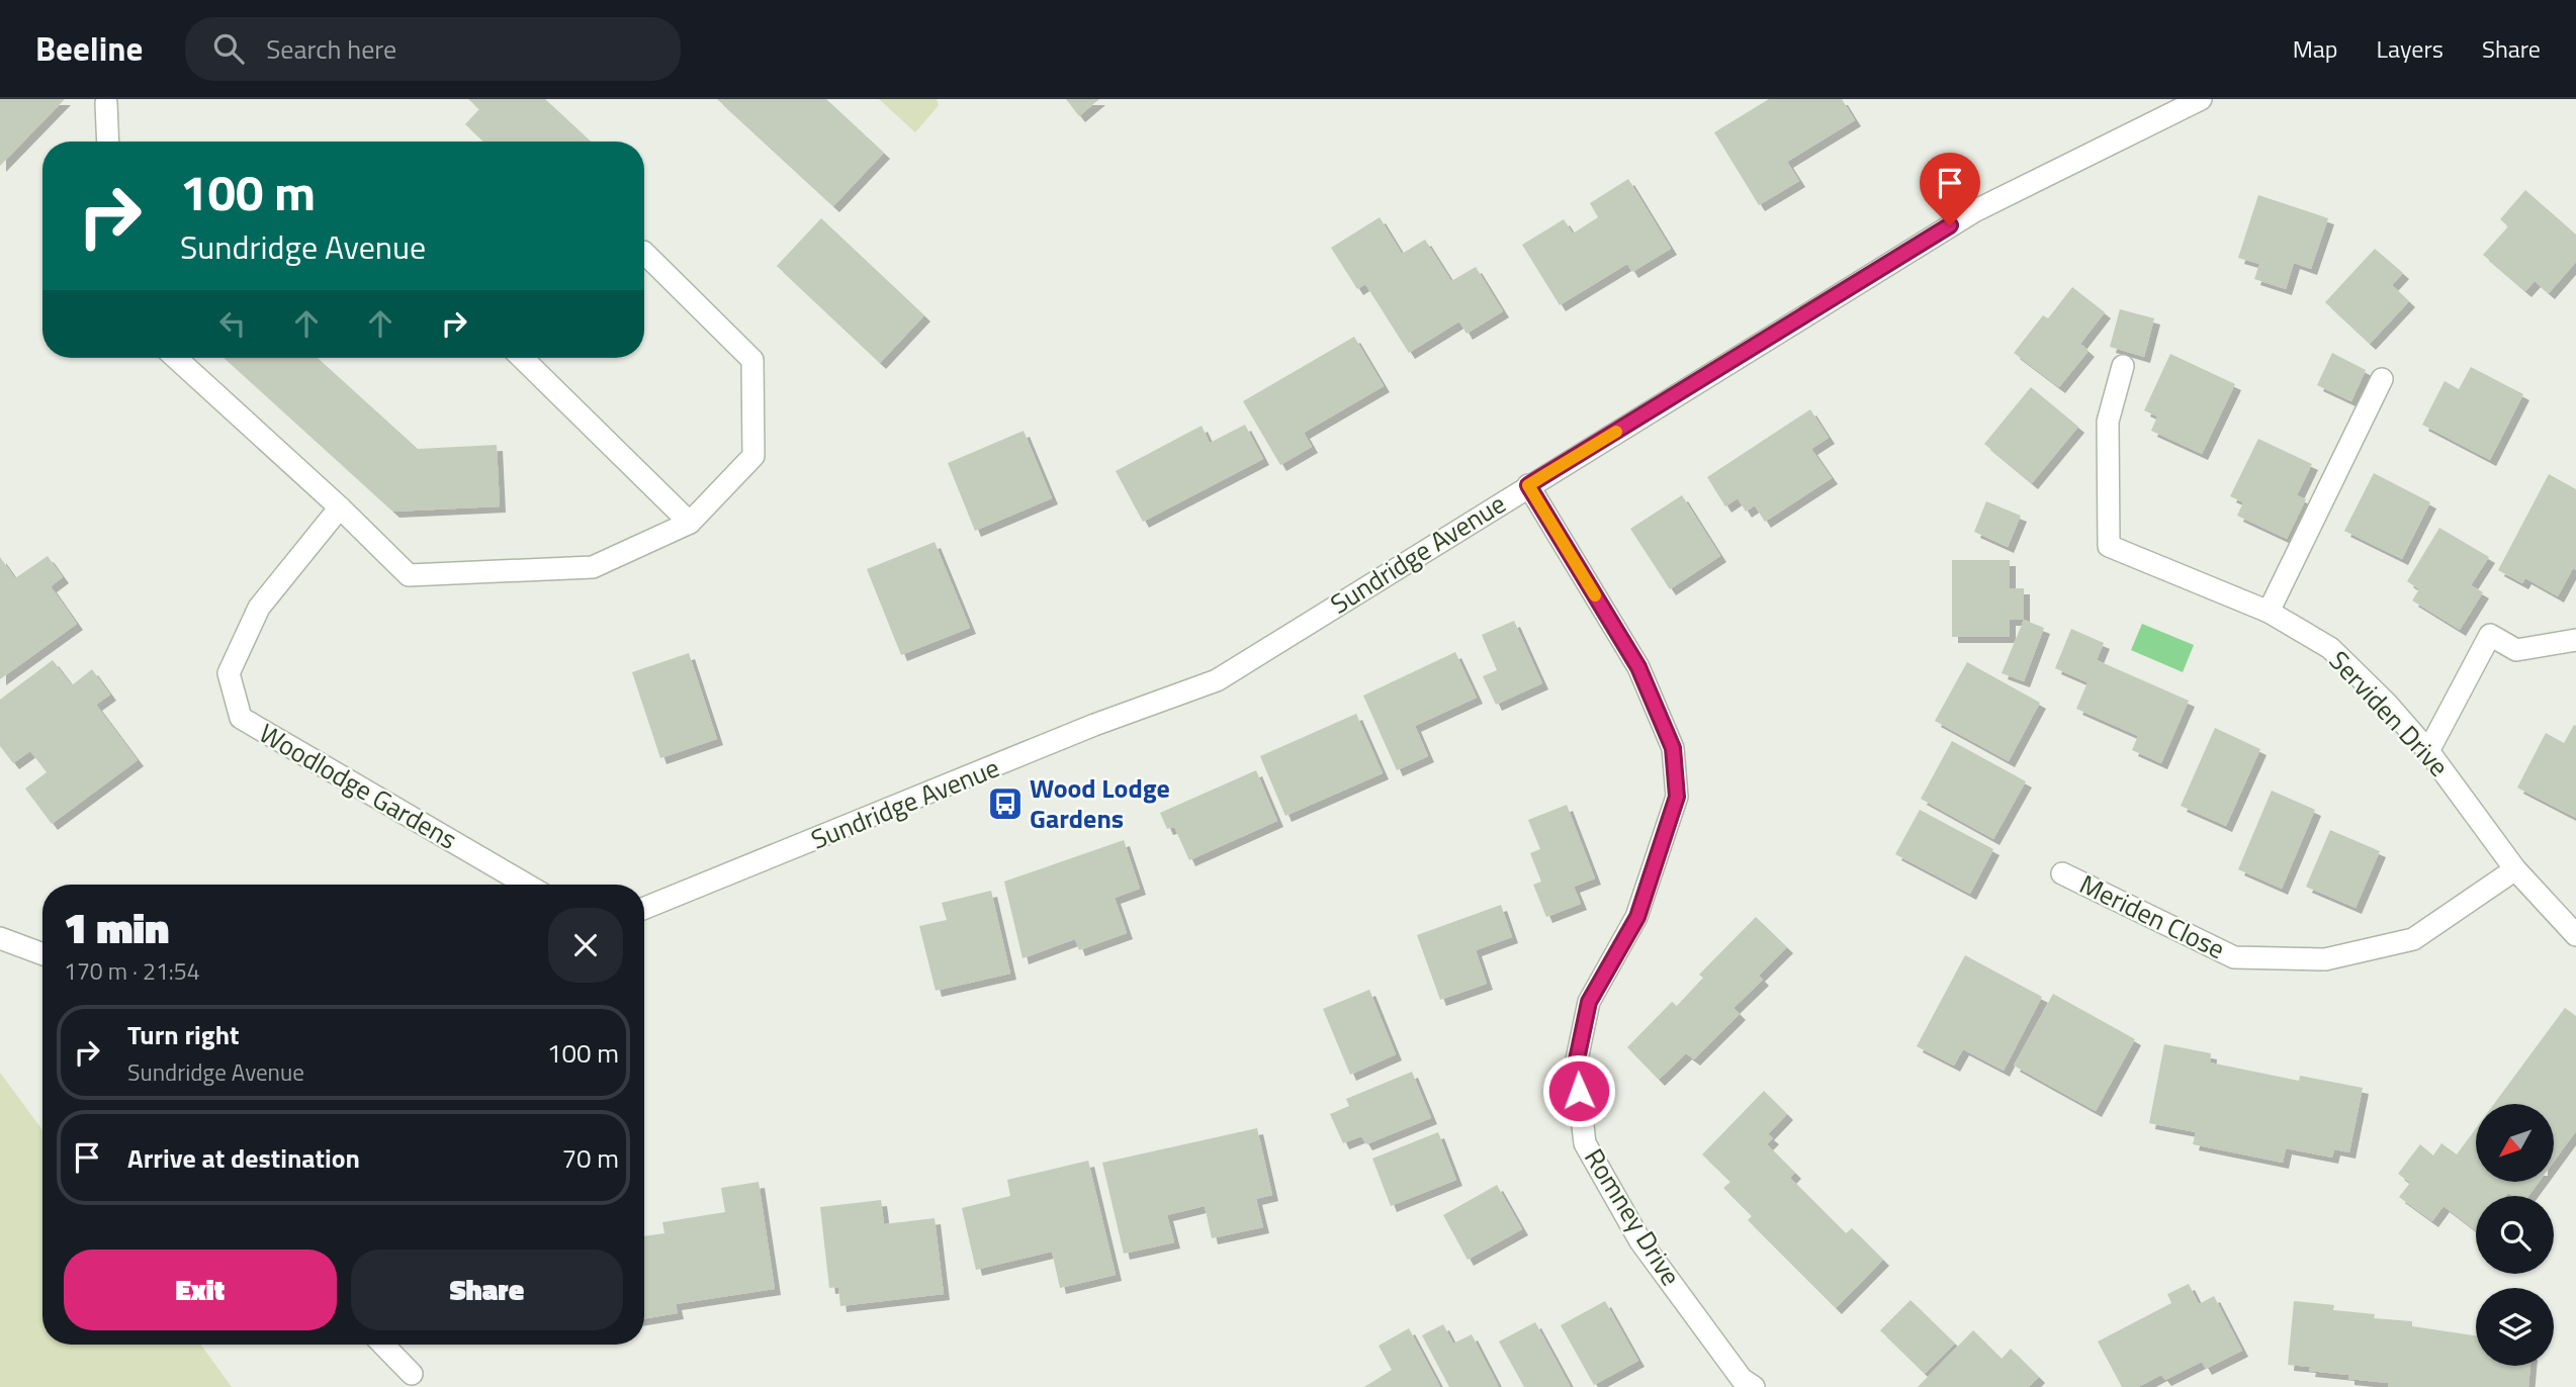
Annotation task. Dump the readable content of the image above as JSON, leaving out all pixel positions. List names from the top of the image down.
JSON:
{
  "streets": {
    "street": [
      "Sundridge Avenue",
      "Serviden Drive",
      "Woodlodge Gardens",
      "Meriden Close",
      "Romney Drive"
    ]
  },
  "crossings": [
    ["Sundridge Avenue", "Romney Drive"],
    ["Serviden Drive", "Meriden Close"]
  ],
  "places": {
    "bus stop": ["Wood Lodge Gardens"]
  },
  "north": "bottom left",
  "page": {
    "header": "Beeline",
    "search": "Search here",
    "nav": ["Map", "Layers", "Share"],
    "turn": ["100 m", "Sundridge Avenue"],
    "heading": ["1 min", "170 m · 21:54"],
    "list": [
      {
        "name": "Turn right",
        "note": "Sundridge Avenue",
        "value": "100 m"
      },
      {
        "name": "Arrive at destination",
        "value": "70 m"
      }
    ],
    "buttons": ["Exit", "Share"]
  }
}
